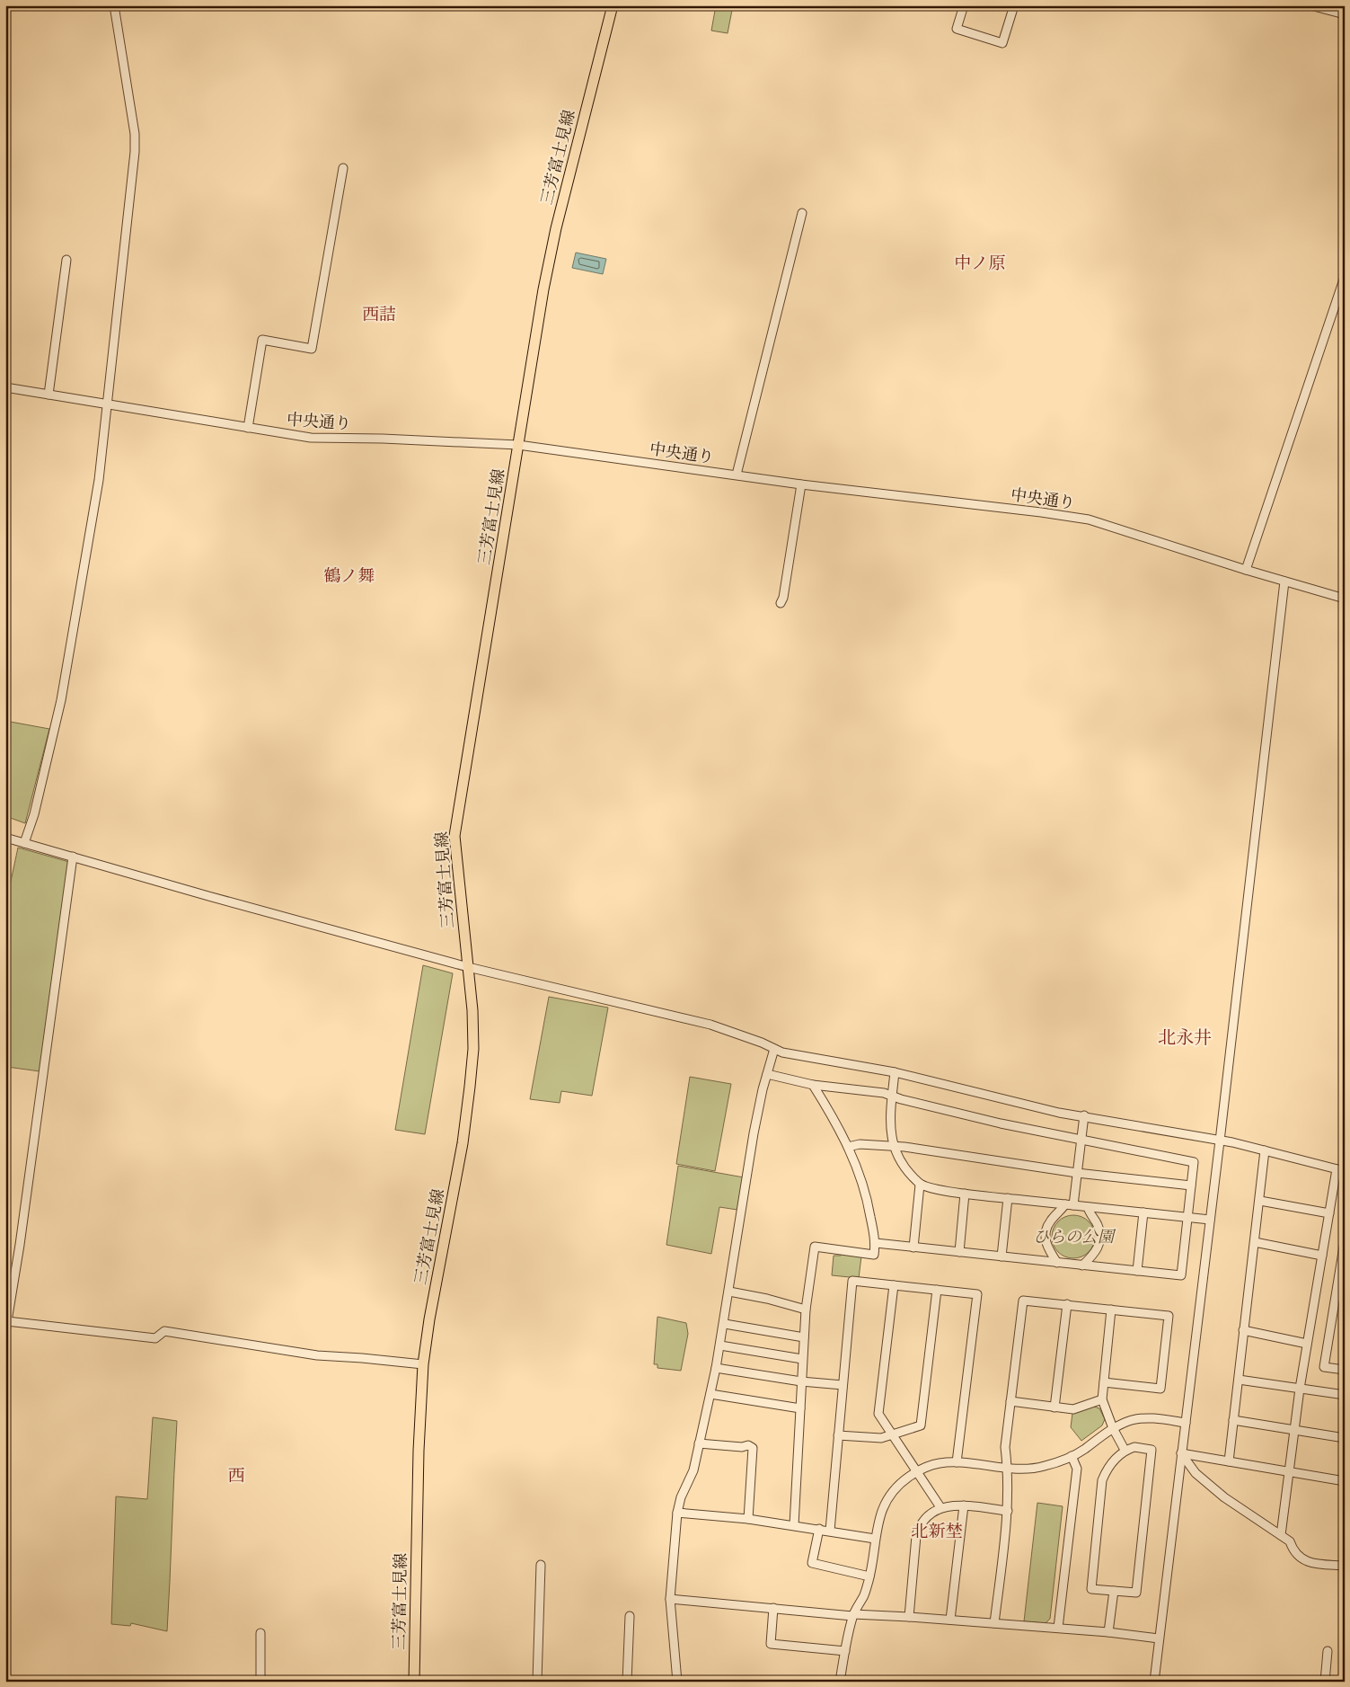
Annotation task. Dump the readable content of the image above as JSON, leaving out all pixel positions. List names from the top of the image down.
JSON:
{
  "streets": {
    "main road": ["三芳富士見線"],
    "street": ["中央通り"]
  },
  "crossings": [
    ["三芳富士見線", "中央通り"]
  ],
  "districts": [
    "中ノ原",
    "西詰",
    "鶴ノ舞",
    "北永井",
    "西",
    "北新埜"
  ],
  "parks": ["ひらの公園"]
}
